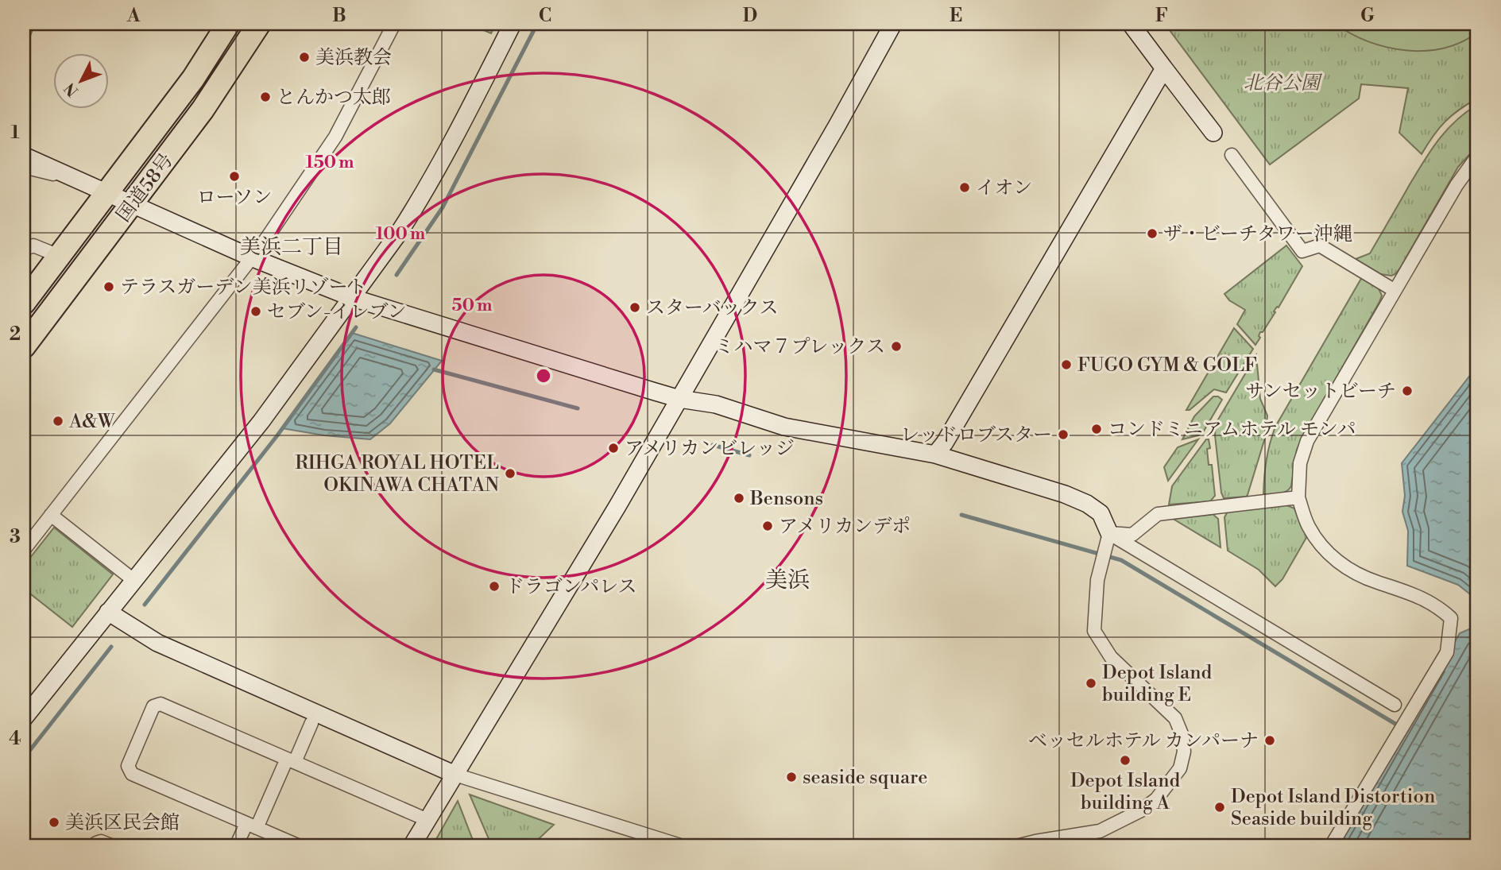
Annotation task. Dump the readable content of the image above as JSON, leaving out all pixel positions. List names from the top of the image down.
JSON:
{
  "streets": {
    "highway": ["国道58号"]
  },
  "districts": ["美浜二丁目", "美浜"],
  "parks": ["北谷公園"],
  "places": [
    "美浜教会",
    "とんかつ太郎",
    "ローソン",
    "イオン",
    "ザ・ビーチタワー沖縄",
    "テラスガーデン美浜リゾート",
    "スターバックス",
    "セブン-イレブン",
    "ミハマ７プレックス",
    "FUGO GYM & GOLF",
    "サンセットビーチ",
    "A&W",
    "コンドミニアムホテル モンパ",
    "レッドロブスター",
    "アメリカンビレッジ",
    "RIHGA ROYAL HOTEL OKINAWA CHATAN",
    "Bensons",
    "アメリカンデポ",
    "ドラゴンパレス",
    "Depot Island building E",
    "ベッセルホテル カンパーナ",
    "Depot Island building A",
    "seaside square",
    "Depot Island Distortion Seaside building",
    "美浜区民会館"
  ],
  "north": "bottom left",
  "grid": {
    "columns": [
      "A",
      "B",
      "C",
      "D",
      "E",
      "F",
      "G"
    ],
    "rows": [
      "1",
      "2",
      "3",
      "4"
    ]
  },
  "rings": ["150 m", "100 m", "50 m"]
}
